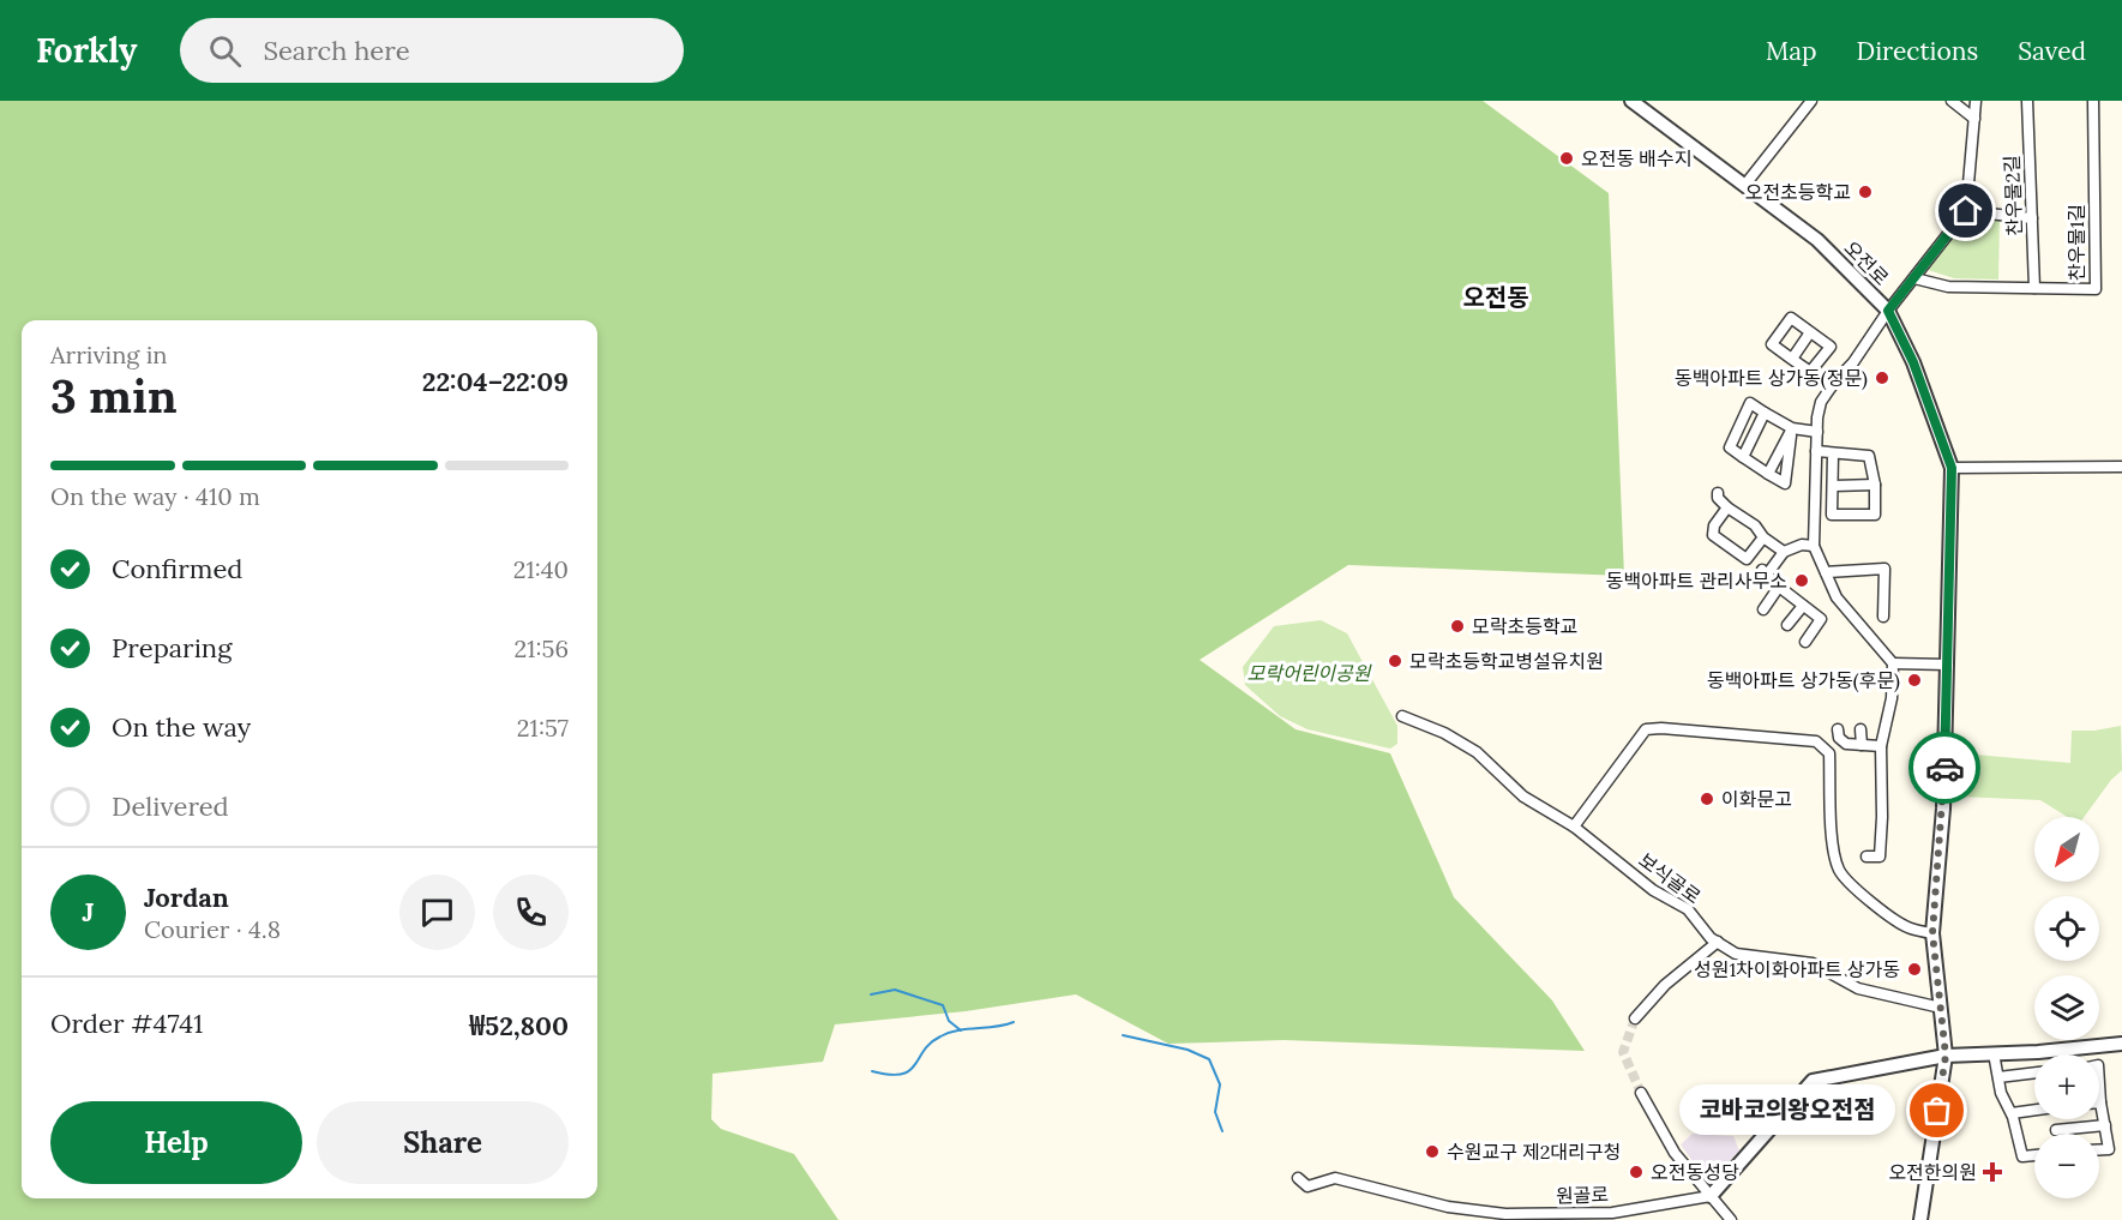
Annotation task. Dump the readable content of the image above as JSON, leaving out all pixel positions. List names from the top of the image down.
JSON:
{
  "streets": {
    "street": [
      "찬우물2길",
      "찬우물1길",
      "오전로",
      "보식골로",
      "원골로"
    ]
  },
  "crossings": [
    ["찬우물2길", "찬우물1길"],
    ["오전로", "보식골로"]
  ],
  "districts": ["오전동"],
  "parks": ["모락어린이공원"],
  "places": {
    "other": [
      "오전동 배수지",
      "오전초등학교",
      "동백아파트 상가동(정문)",
      "동백아파트 관리사무소",
      "모락초등학교",
      "모락초등학교병설유치원",
      "동백아파트 상가동(후문)",
      "이화문고",
      "성원1차이화아파트 상가동",
      "코바코의왕오전점",
      "수원교구 제2대리구청",
      "오전동성당"
    ],
    "health": ["오전한의원"]
  },
  "north": "bottom left",
  "page": {
    "header": "Forkly",
    "search": "Search here",
    "nav": ["Map", "Directions", "Saved"],
    "heading": ["3 min", "Arriving in", "22:04–22:09"],
    "panel": [
      "Jordan",
      "Courier · 4.8",
      "Order #4741",
      "₩52,800"
    ],
    "bar": "On the way · 410 m",
    "list": [
      ["Confirmed", "21:40"],
      ["Preparing", "21:56"],
      ["On the way", "21:57"],
      "Delivered"
    ],
    "map_buttons": ["+", "−"],
    "round": "J",
    "bubble": "코바코의왕오전점",
    "buttons": ["Help", "Share"]
  }
}
